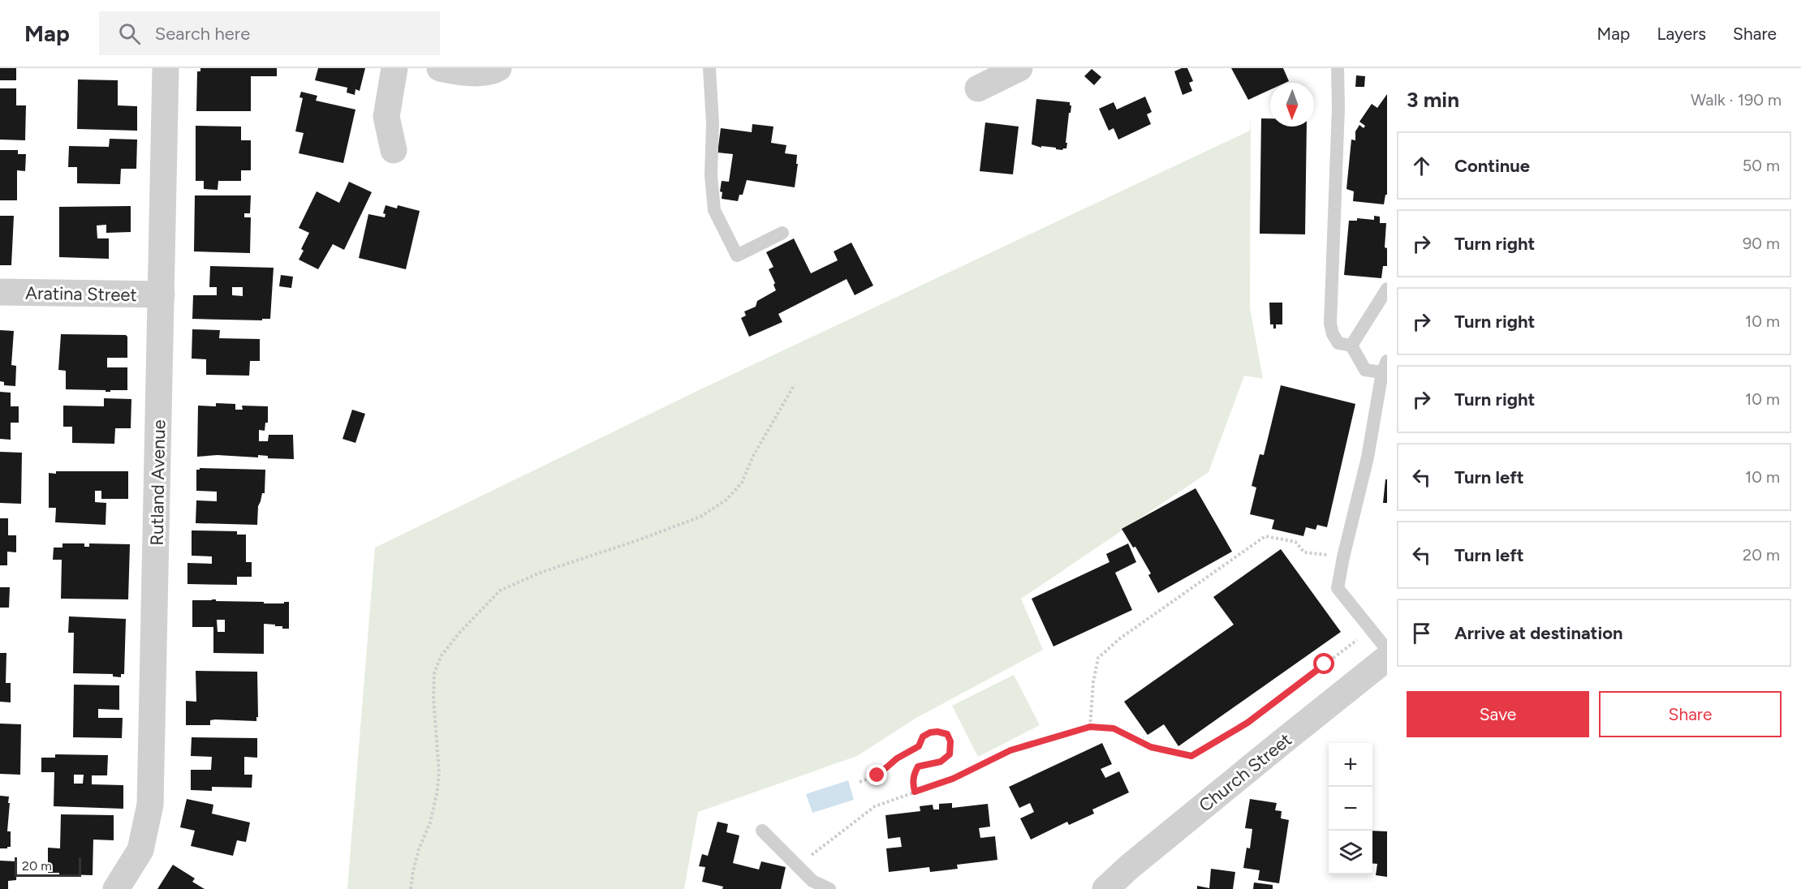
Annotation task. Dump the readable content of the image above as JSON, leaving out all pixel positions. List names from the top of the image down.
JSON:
{
  "streets": {
    "street": ["Aratina Street", "Rutland Avenue", "Church Street"]
  },
  "crossings": [
    ["Aratina Street", "Rutland Avenue"]
  ],
  "scale_bar": "20 m",
  "north": "bottom",
  "page": {
    "header": "Map",
    "search": "Search here",
    "nav": ["Map", "Layers", "Share"],
    "heading": ["3 min", "Walk · 190 m"],
    "list": [
      ["Continue", "50 m"],
      ["Turn right", "90 m"],
      ["Turn right", "10 m"],
      ["Turn right", "10 m"],
      ["Turn left", "10 m"],
      ["Turn left", "20 m"],
      "Arrive at destination"
    ],
    "buttons": ["Save", "Share"],
    "map_buttons": ["+", "−"],
    "scale": "20 m"
  }
}
